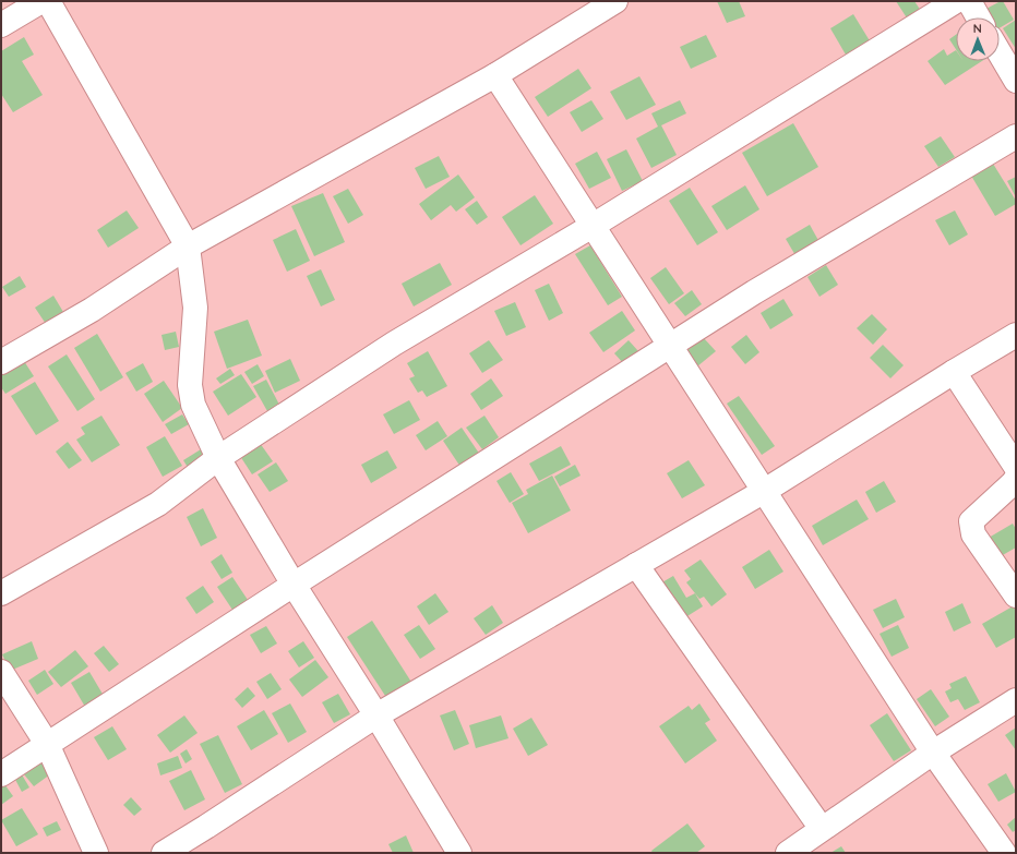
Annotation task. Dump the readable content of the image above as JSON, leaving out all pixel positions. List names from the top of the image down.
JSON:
{
  "north": "top"
}
